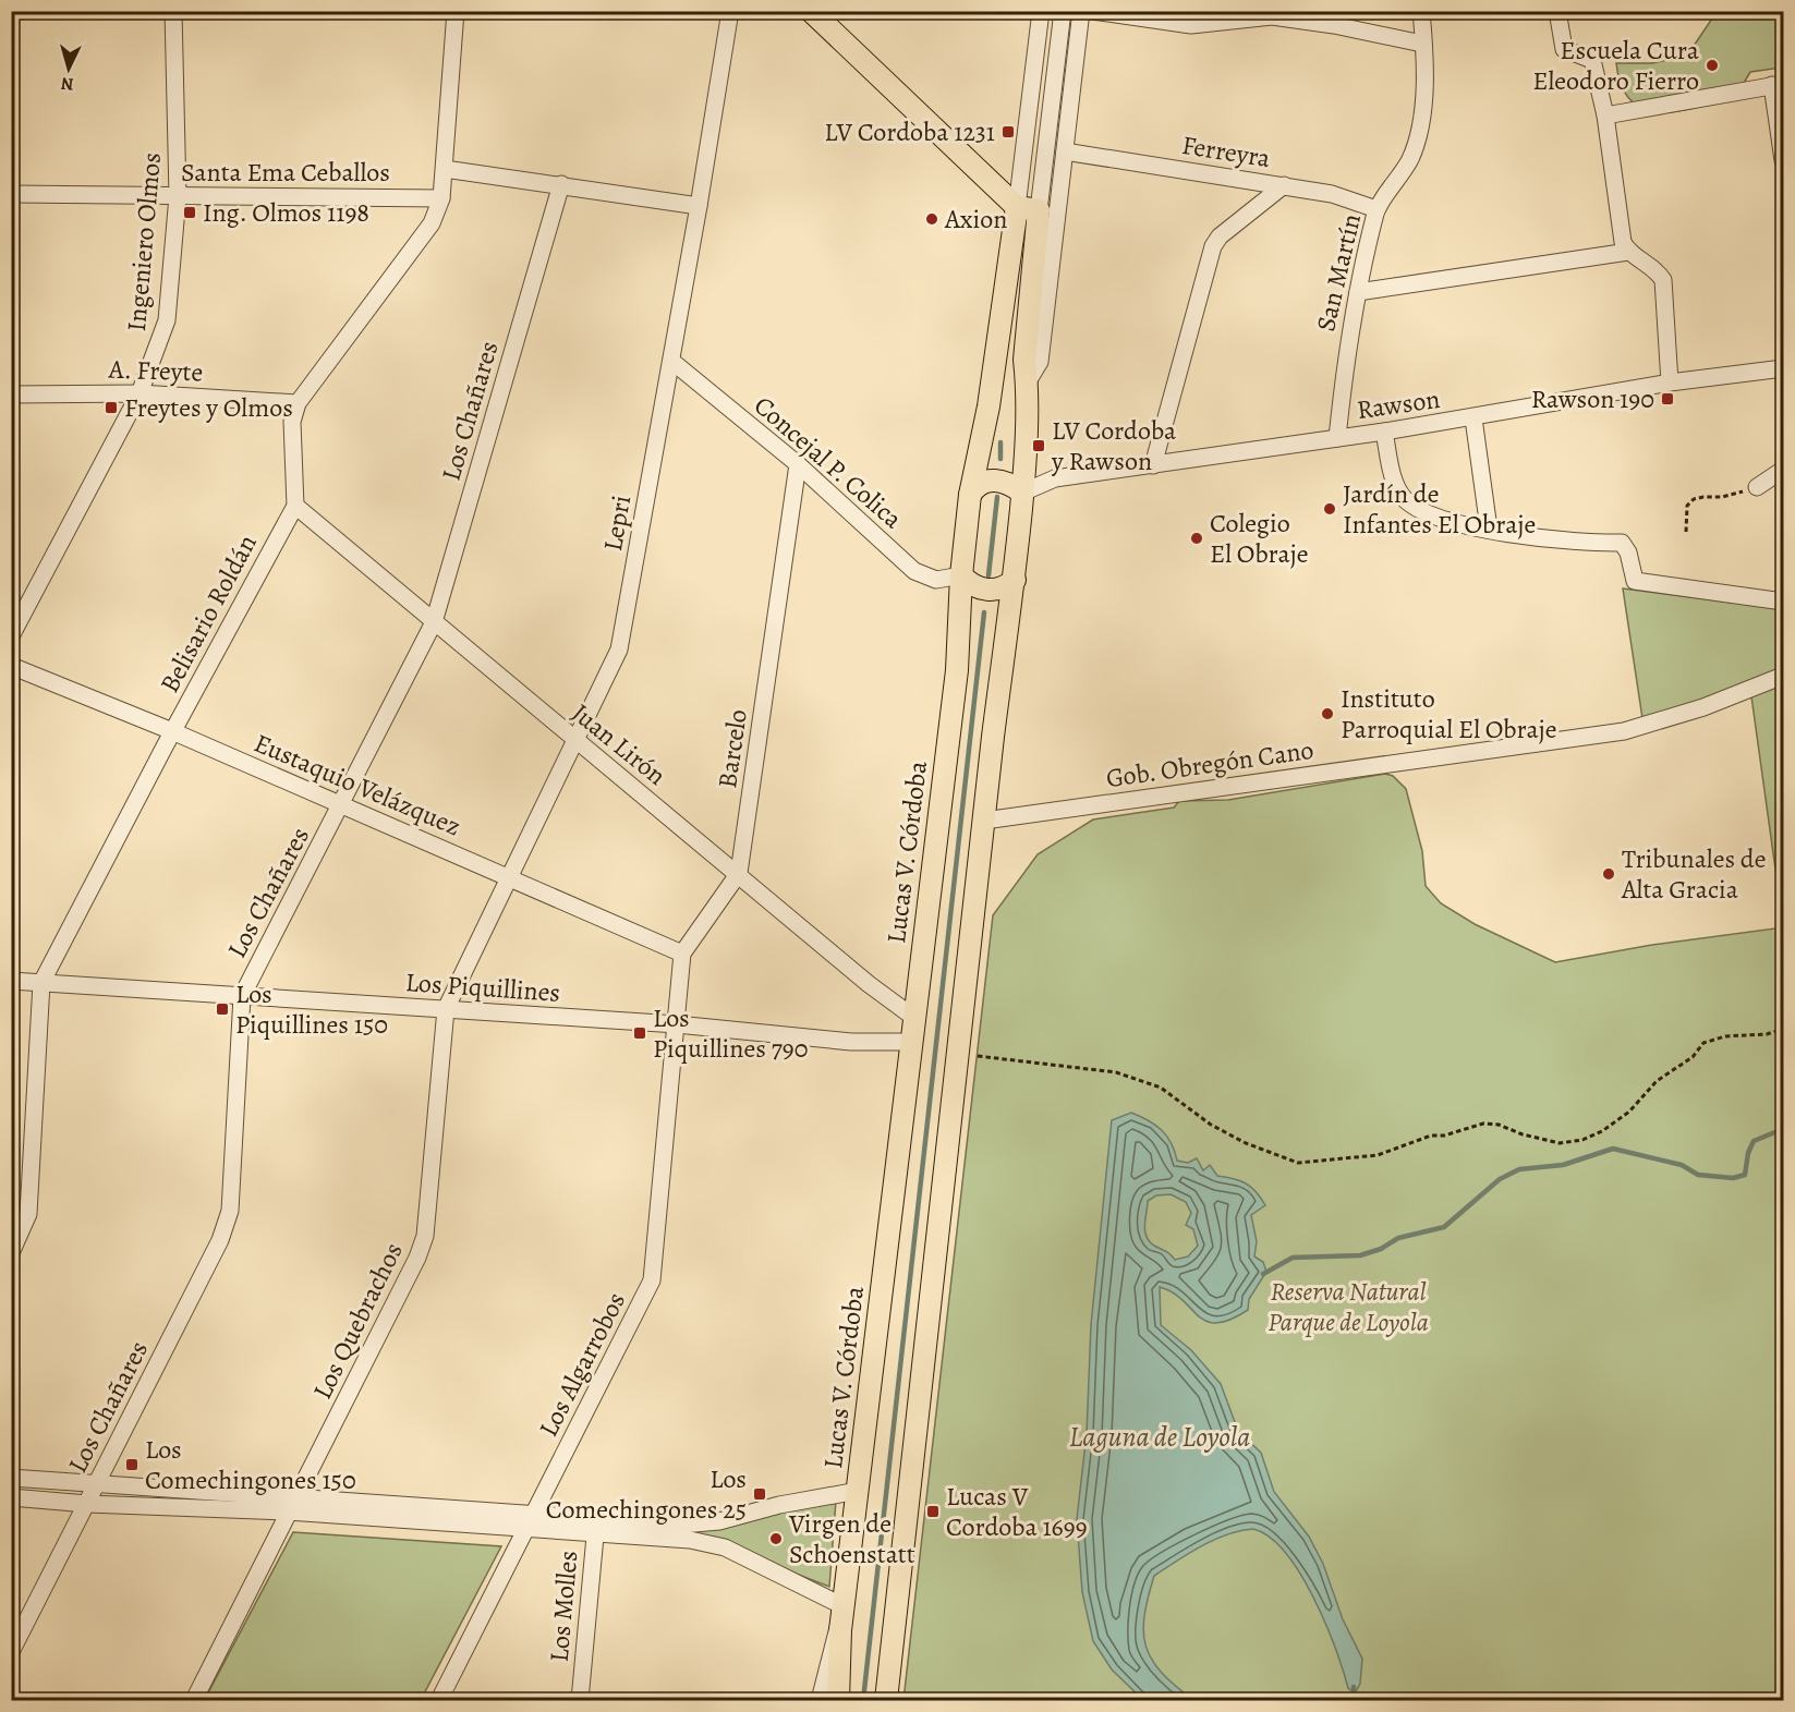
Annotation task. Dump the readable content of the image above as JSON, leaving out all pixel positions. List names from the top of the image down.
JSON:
{
  "streets": {
    "main road": ["Lucas V. Córdoba"],
    "street": [
      "Ferreyra",
      "Santa Ema Ceballos",
      "Ingeniero Olmos",
      "San Martín",
      "A. Freyte",
      "Rawson",
      "Los Chañares",
      "Concejal P. Colica",
      "Lepri",
      "Belisario Roldán",
      "Juan Lirón",
      "Barcelo",
      "Gob. Obregón Cano",
      "Eustaquio Velázquez",
      "Los Piquillines",
      "Los Quebrachos",
      "Los Algarrobos",
      "Los Molles"
    ]
  },
  "crossings": [
    ["Ferreyra", "San Martín"],
    ["Santa Ema Ceballos", "Ingeniero Olmos"],
    ["Santa Ema Ceballos", "Belisario Roldán"],
    ["Ingeniero Olmos", "A. Freyte"],
    ["San Martín", "Rawson"],
    ["A. Freyte", "Belisario Roldán"],
    ["Los Chañares", "Juan Lirón"],
    ["Los Chañares", "Eustaquio Velázquez"],
    ["Los Chañares", "Los Piquillines"],
    ["Concejal P. Colica", "Lepri"],
    ["Concejal P. Colica", "Barcelo"],
    ["Concejal P. Colica", "Lucas V. Córdoba"],
    ["Lepri", "Juan Lirón"],
    ["Lepri", "Eustaquio Velázquez"],
    ["Lepri", "Los Piquillines"],
    ["Lepri", "Los Quebrachos"],
    ["Belisario Roldán", "Juan Lirón"],
    ["Belisario Roldán", "Eustaquio Velázquez"],
    ["Belisario Roldán", "Los Piquillines"],
    ["Juan Lirón", "Barcelo"],
    ["Juan Lirón", "Lucas V. Córdoba"],
    ["Barcelo", "Eustaquio Velázquez"],
    ["Lucas V. Córdoba", "Los Piquillines"],
    ["Los Piquillines", "Los Quebrachos"],
    ["Los Piquillines", "Los Algarrobos"]
  ],
  "water": ["Laguna de Loyola"],
  "parks": ["Reserva Natural Parque de Loyola"],
  "places": {
    "other": [
      "Escuela Cura Eleodoro Fierro",
      "Axion",
      "Jardín de Infantes El Obraje",
      "Colegio El Obraje",
      "Instituto Parroquial El Obraje",
      "Tribunales de Alta Gracia",
      "Virgen de Schoenstatt"
    ],
    "transit": [
      "LV Cordoba 1231",
      "Ing. Olmos 1198",
      "Rawson 190",
      "Freytes y Olmos",
      "LV Cordoba y Rawson",
      "Los Piquillines 150",
      "Los Piquillines 790",
      "Los Comechingones 150",
      "Los Comechingones 25",
      "Lucas V Cordoba 1699"
    ]
  },
  "north": "bottom"
}
